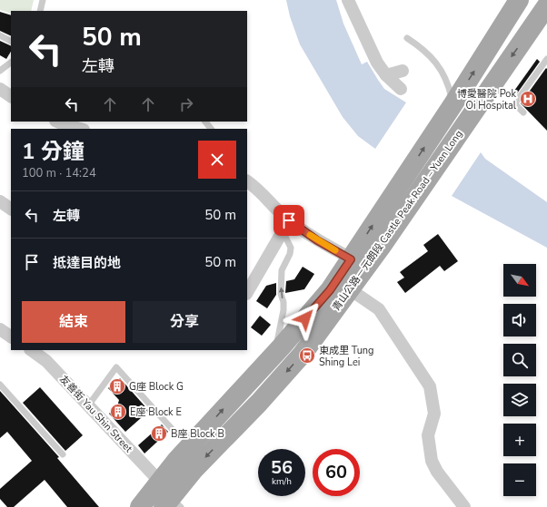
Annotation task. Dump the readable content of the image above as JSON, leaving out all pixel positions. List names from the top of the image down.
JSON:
{
  "streets": {
    "main road": ["青山公路－元朗段 Castle Peak Road – Yuen Long"],
    "street": ["友善街 Yau Shin Street"]
  },
  "crossings": [
    ["青山公路－元朗段 Castle Peak Road – Yuen Long", "友善街 Yau Shin Street"]
  ],
  "places": {
    "hospital": ["博愛醫院 Pok Oi Hospital"],
    "bus stop": ["東成里 Tung Shing Lei"],
    "building": ["G座 Block G", "E座 Block E", "B座 Block B"]
  },
  "north": "bottom right",
  "page": {
    "turn": ["50 m", "左轉"],
    "heading": ["1 分鐘", "100 m · 14:24"],
    "list": [
      {
        "name": "左轉",
        "value": "50 m"
      },
      {
        "name": "抵達目的地",
        "value": "50 m"
      }
    ],
    "map_buttons": ["+", "−"],
    "buttons": ["結束", "分享"],
    "speed": "56 km/h",
    "limit": "60"
  }
}
